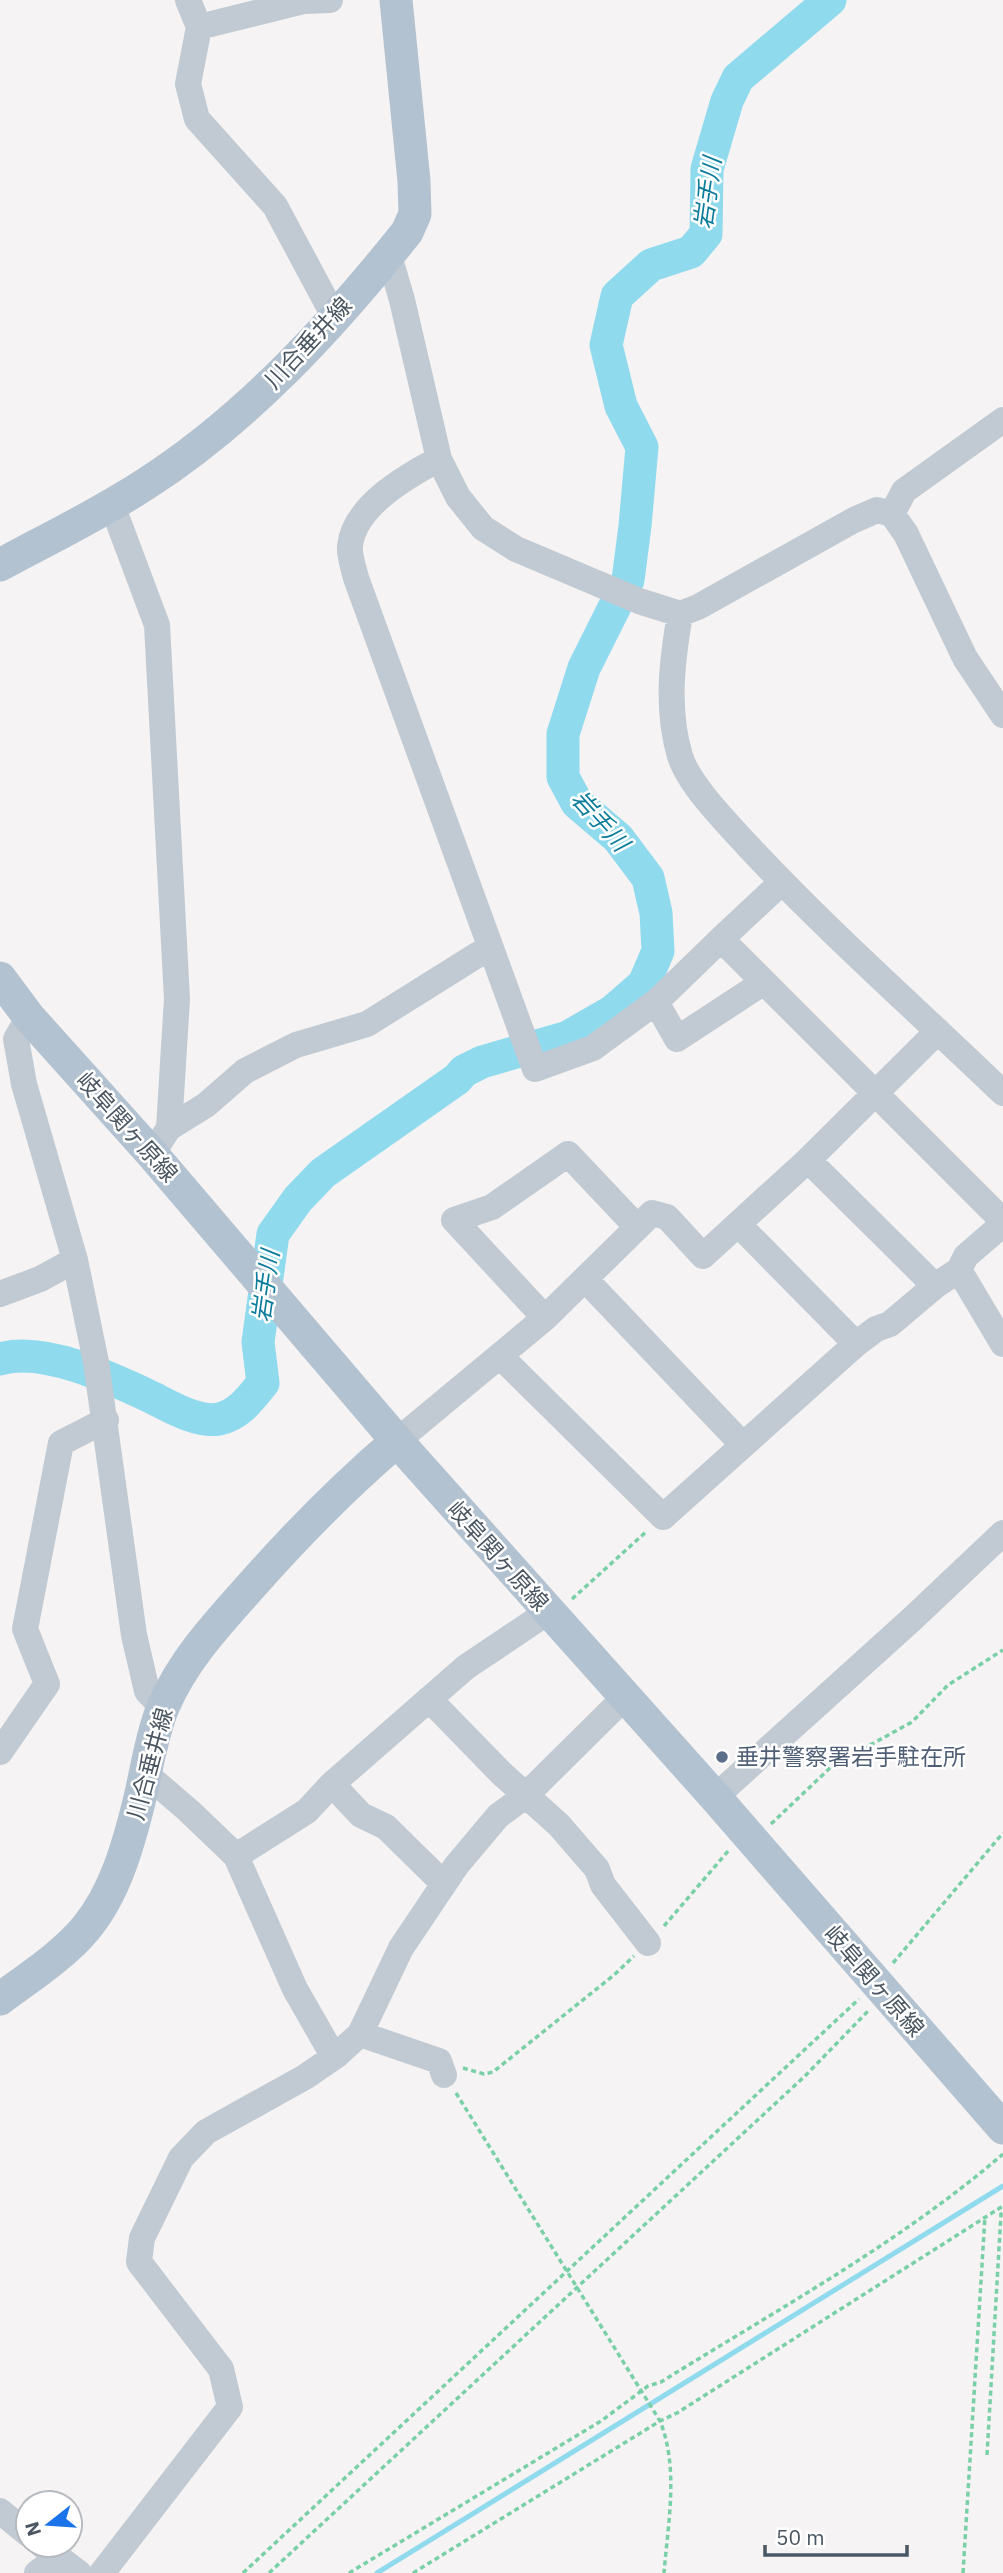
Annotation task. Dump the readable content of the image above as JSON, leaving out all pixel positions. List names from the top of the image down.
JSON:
{
  "streets": {
    "main road": ["川合垂井線", "岐阜関ヶ原線"]
  },
  "crossings": [
    ["川合垂井線", "岐阜関ヶ原線"]
  ],
  "water": ["岩手川"],
  "places": ["垂井警察署岩手駐在所"],
  "scale_bar": "50 m",
  "north": "left"
}
